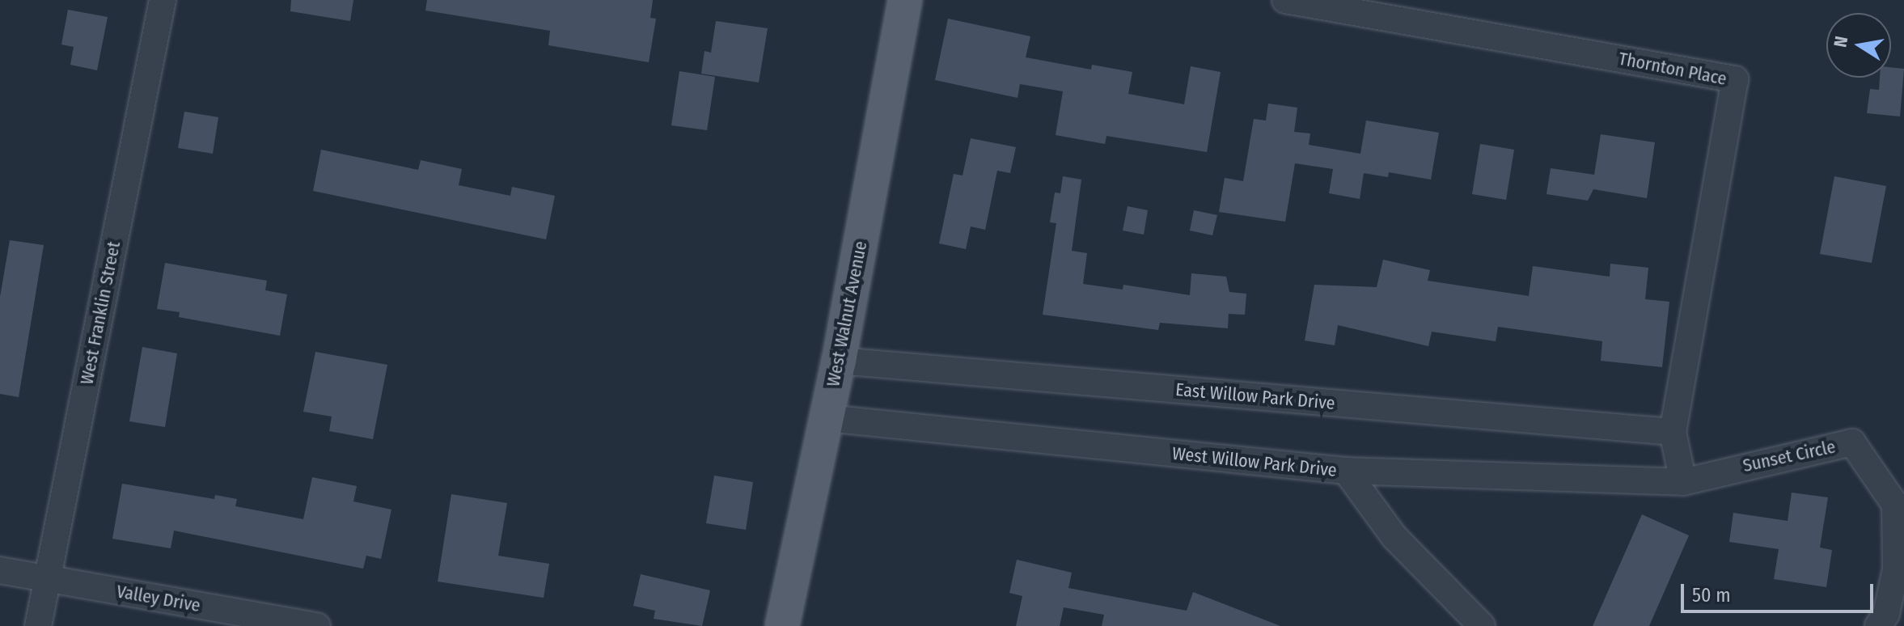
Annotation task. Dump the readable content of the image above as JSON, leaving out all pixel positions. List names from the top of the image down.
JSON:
{
  "streets": {
    "main road": ["West Walnut Avenue"],
    "street": [
      "Thornton Place",
      "West Franklin Street",
      "East Willow Park Drive",
      "Sunset Circle",
      "West Willow Park Drive",
      "Valley Drive"
    ]
  },
  "crossings": [
    ["Thornton Place", "East Willow Park Drive"],
    ["Thornton Place", "Sunset Circle"],
    ["Thornton Place", "West Willow Park Drive"],
    ["West Franklin Street", "Valley Drive"],
    ["West Walnut Avenue", "East Willow Park Drive"],
    ["West Walnut Avenue", "West Willow Park Drive"],
    ["Sunset Circle", "West Willow Park Drive"]
  ],
  "scale_bar": "50 m",
  "north": "left"
}
